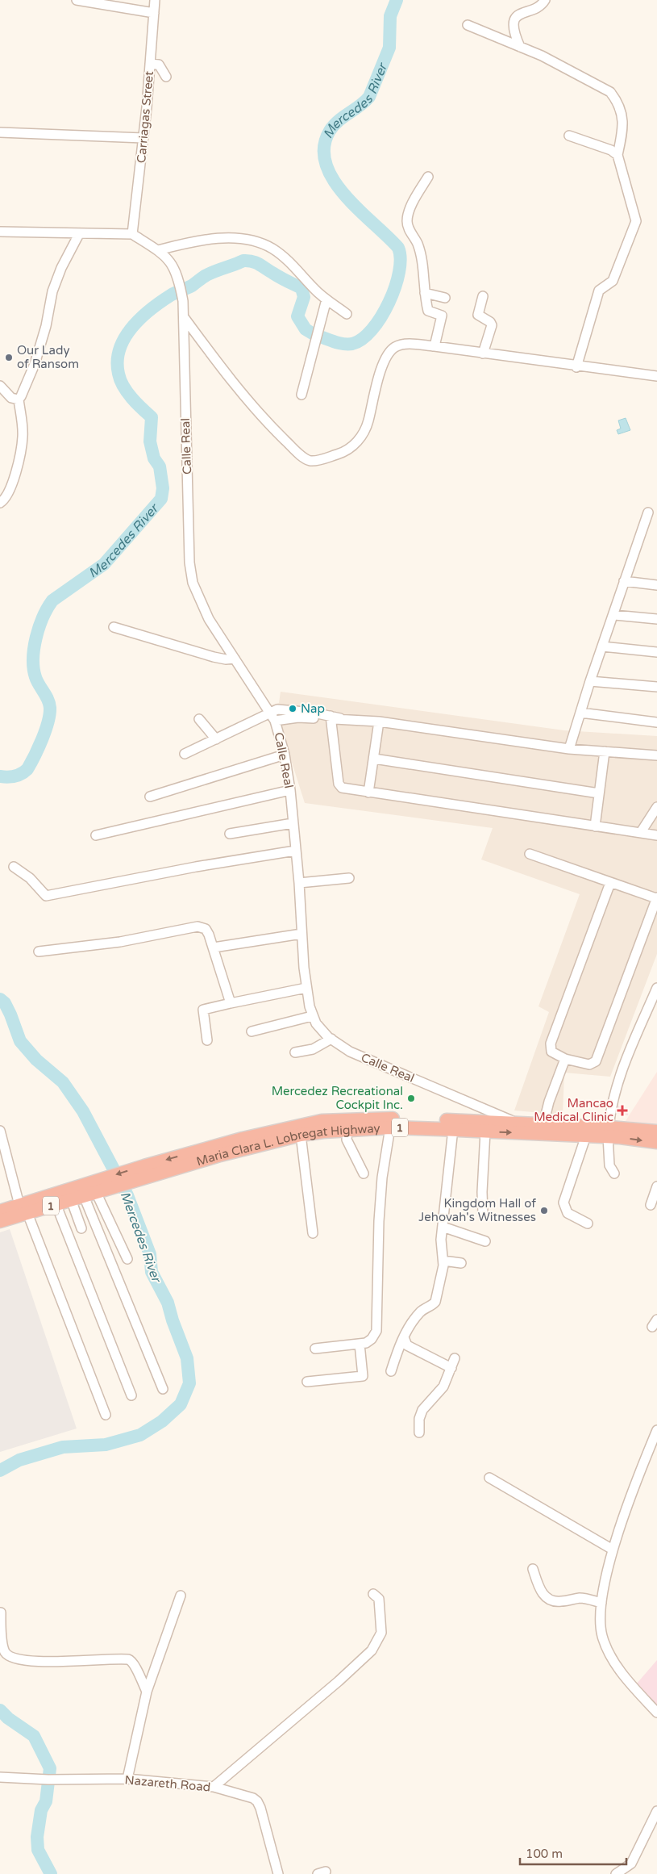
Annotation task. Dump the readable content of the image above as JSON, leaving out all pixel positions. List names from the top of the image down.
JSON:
{
  "streets": {
    "highway": ["1", "Maria Clara L. Lobregat Highway"],
    "street": ["Carriagas Street", "Calle Real", "Nazareth Road"]
  },
  "crossings": [
    ["Carriagas Street", "Calle Real"],
    ["Calle Real", "Maria Clara L. Lobregat Highway"]
  ],
  "water": ["Mercedes River"],
  "places": {
    "other": [
      "Our Lady of Ransom",
      "Nap",
      "Mercedez Recreational Cockpit Inc.",
      "Kingdom Hall of Jehovah's Witnesses"
    ],
    "health": ["Mancao Medical Clinic"]
  },
  "scale_bar": "100 m"
}
